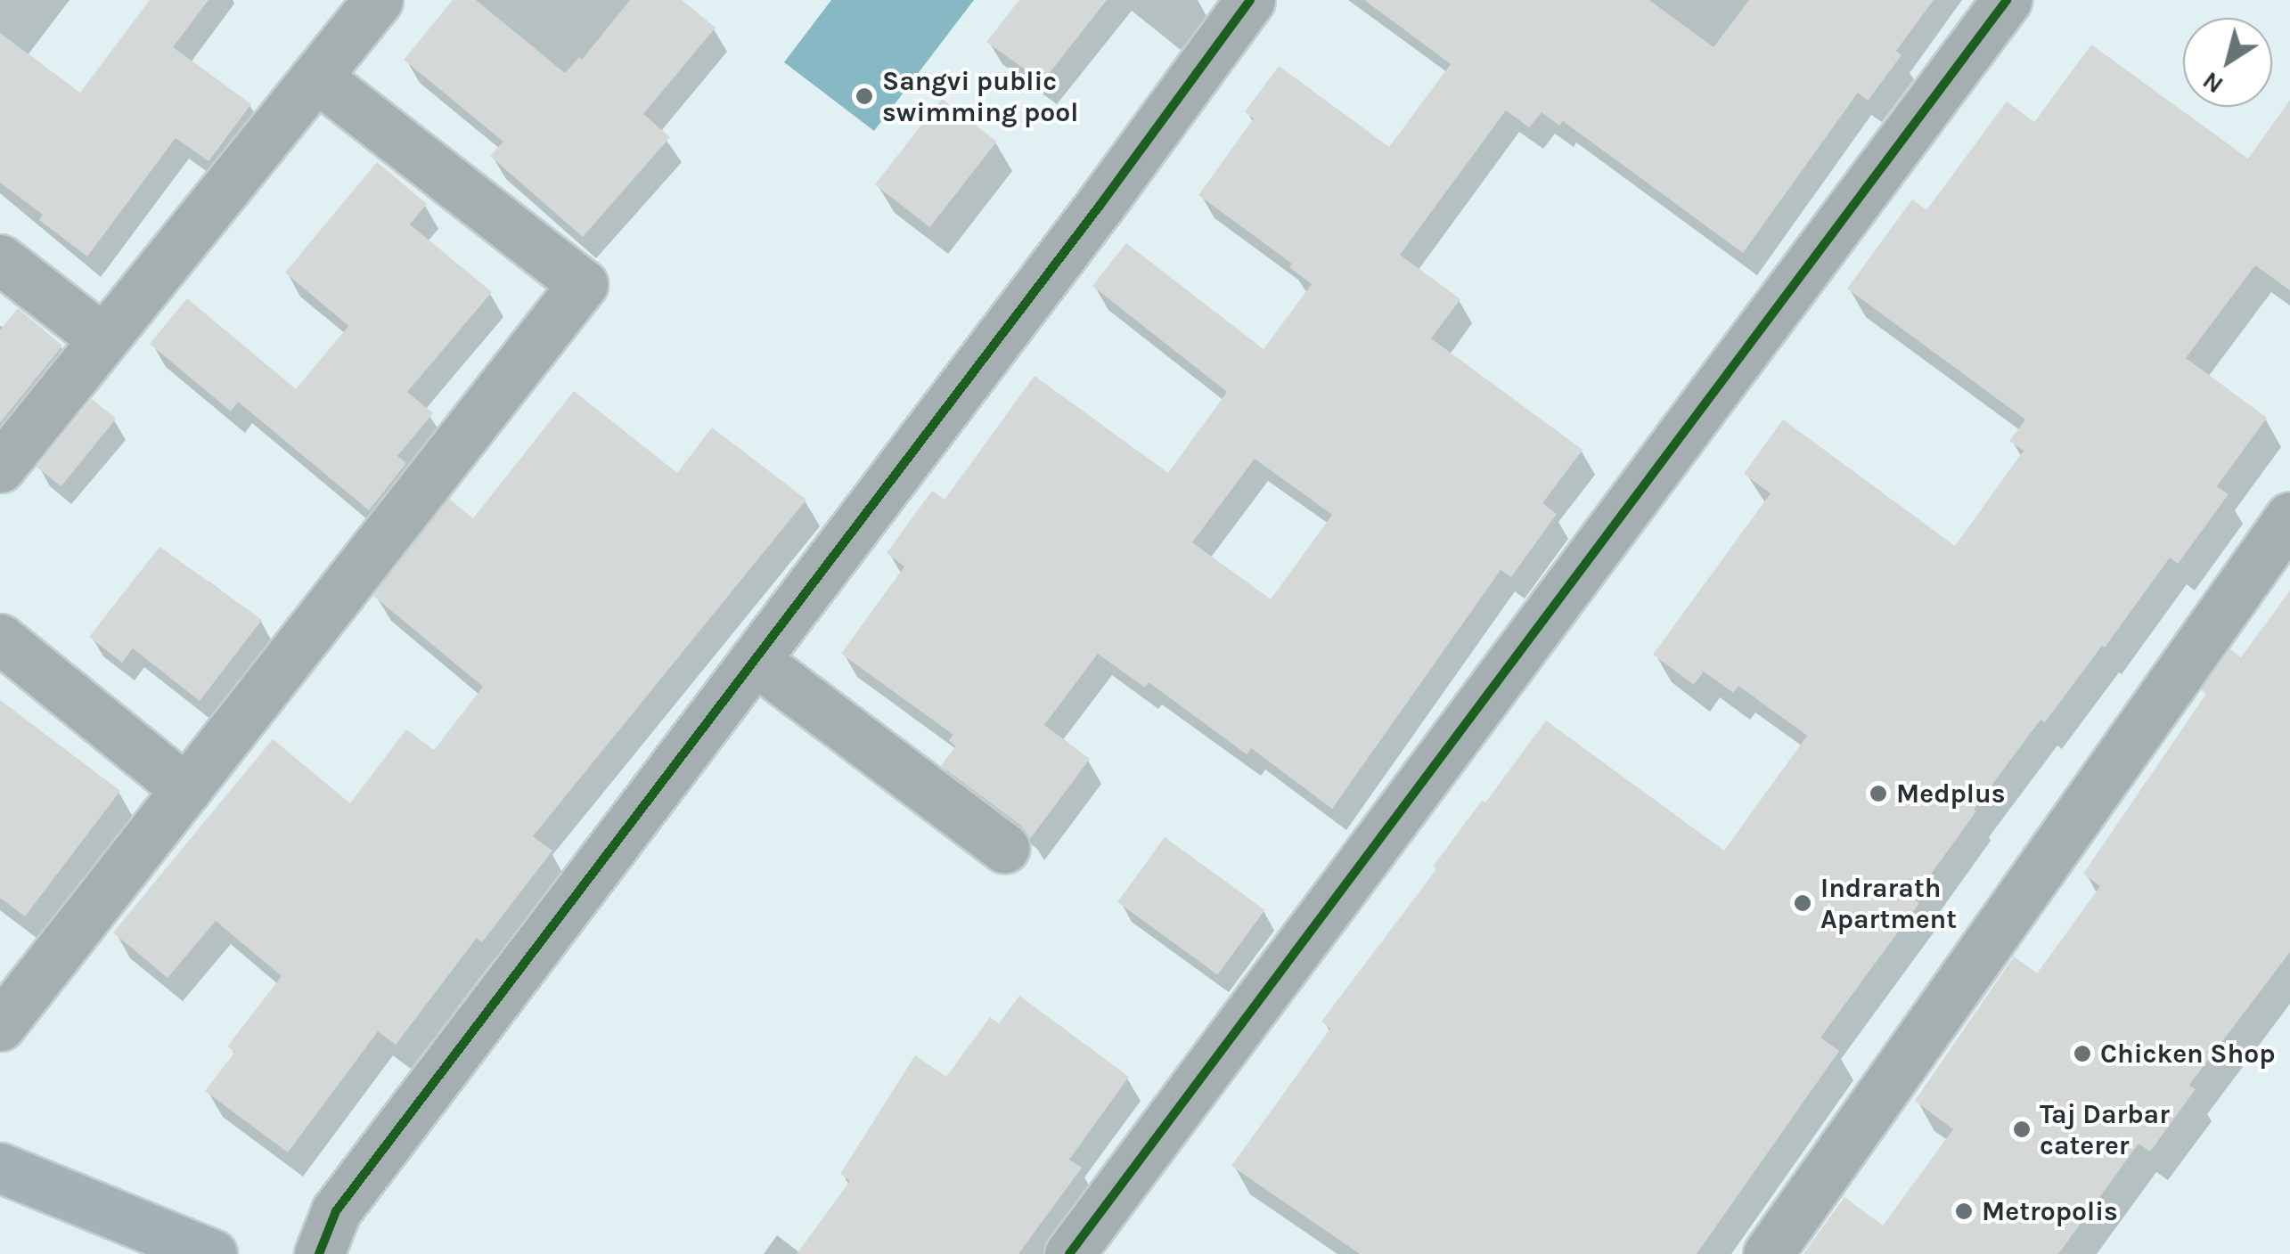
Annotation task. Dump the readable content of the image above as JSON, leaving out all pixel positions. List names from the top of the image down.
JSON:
{
  "places": [
    "Sangvi public swimming pool",
    "Medplus",
    "Indrarath Apartment",
    "Chicken Shop",
    "Taj Darbar caterer",
    "Metropolis"
  ],
  "north": "bottom left"
}
